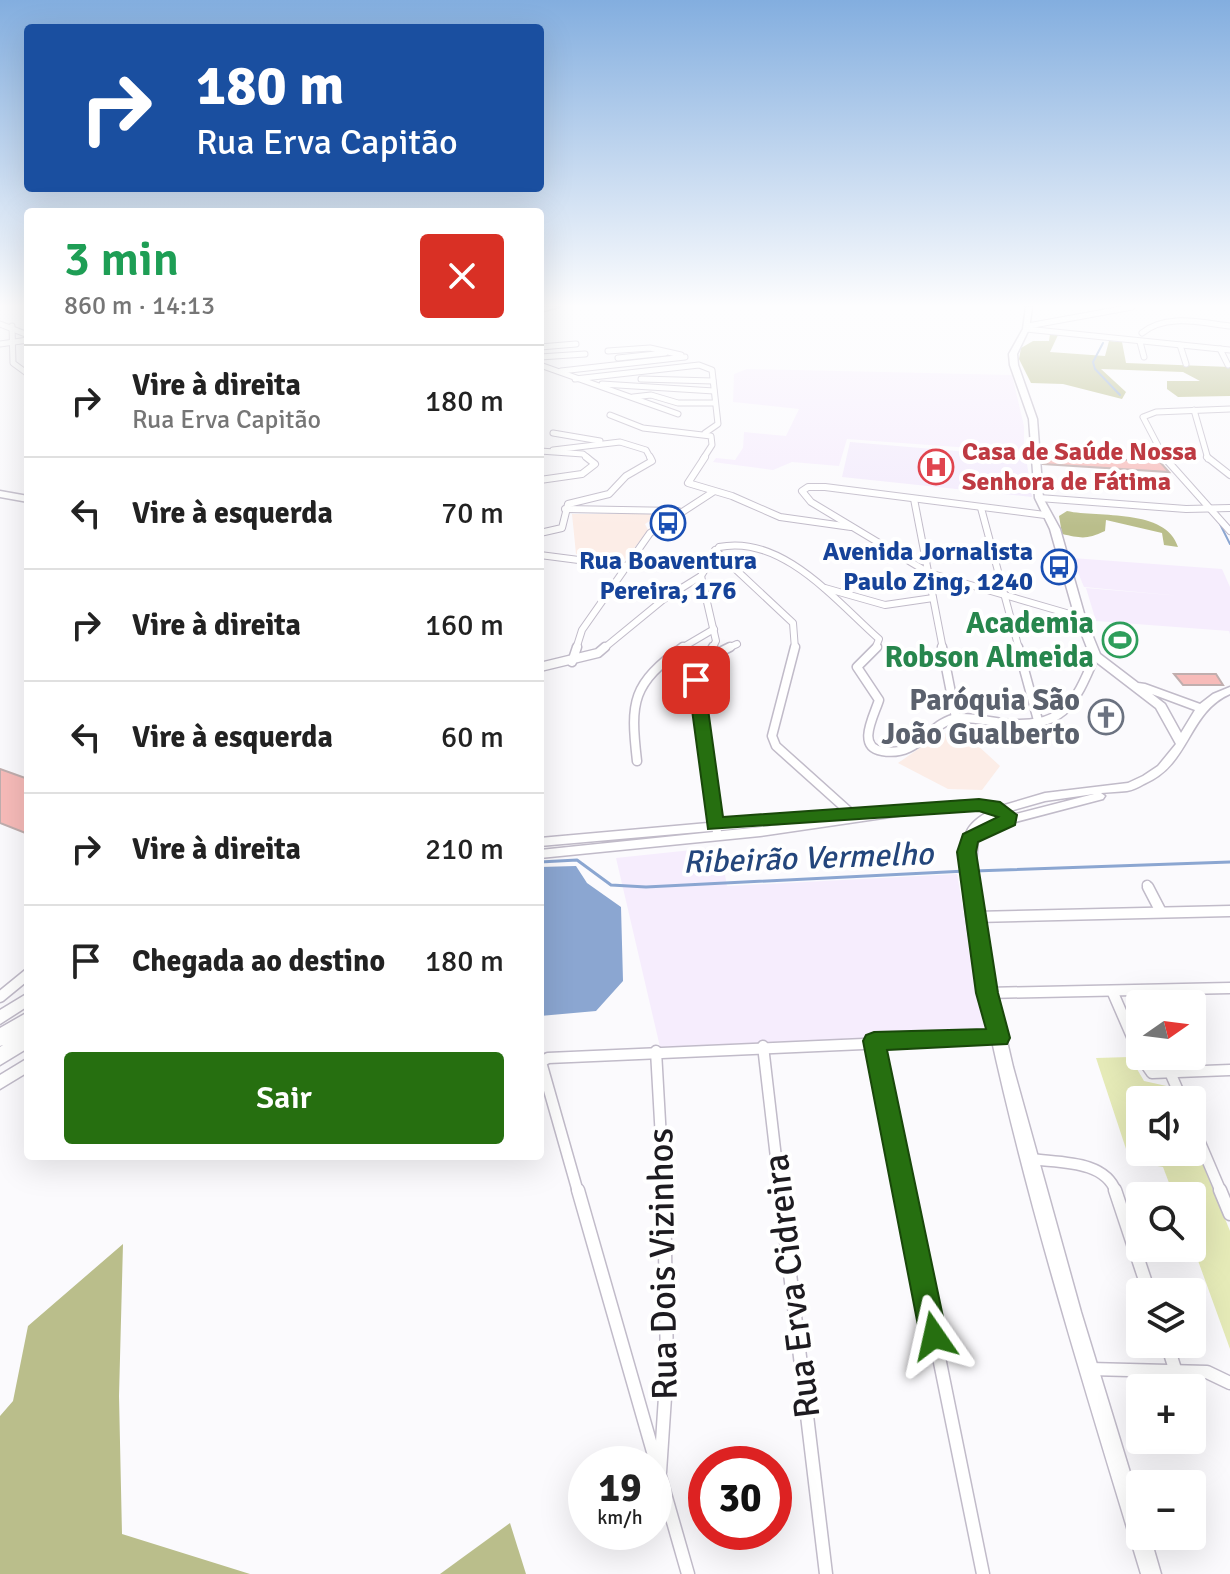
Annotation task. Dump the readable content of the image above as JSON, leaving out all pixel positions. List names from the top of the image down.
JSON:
{
  "streets": {
    "street": ["Rua Dois Vizinhos", "Rua Erva Cidreira"]
  },
  "water": ["Ribeirão Vermelho"],
  "places": {
    "hospital": ["Casa de Saúde Nossa Senhora de Fátima"],
    "bus stop": ["Rua Boaventura Pereira, 176", "Avenida Jornalista Paulo Zing, 1240"],
    "sports": ["Academia Robson Almeida"],
    "church": ["Paróquia São João Gualberto"]
  },
  "north": "right",
  "page": {
    "turn": ["180 m", "Rua Erva Capitão"],
    "heading": ["3 min", "860 m · 14:13"],
    "list": [
      {
        "name": "Vire à direita",
        "note": "Rua Erva Capitão",
        "value": "180 m"
      },
      {
        "name": "Vire à esquerda",
        "value": "70 m"
      },
      {
        "name": "Vire à direita",
        "value": "160 m"
      },
      {
        "name": "Vire à esquerda",
        "value": "60 m"
      },
      {
        "name": "Vire à direita",
        "value": "210 m"
      },
      {
        "name": "Chegada ao destino",
        "value": "180 m"
      }
    ],
    "map_buttons": ["+", "−"],
    "buttons": "Sair",
    "speed": "19 km/h",
    "limit": "30"
  }
}
